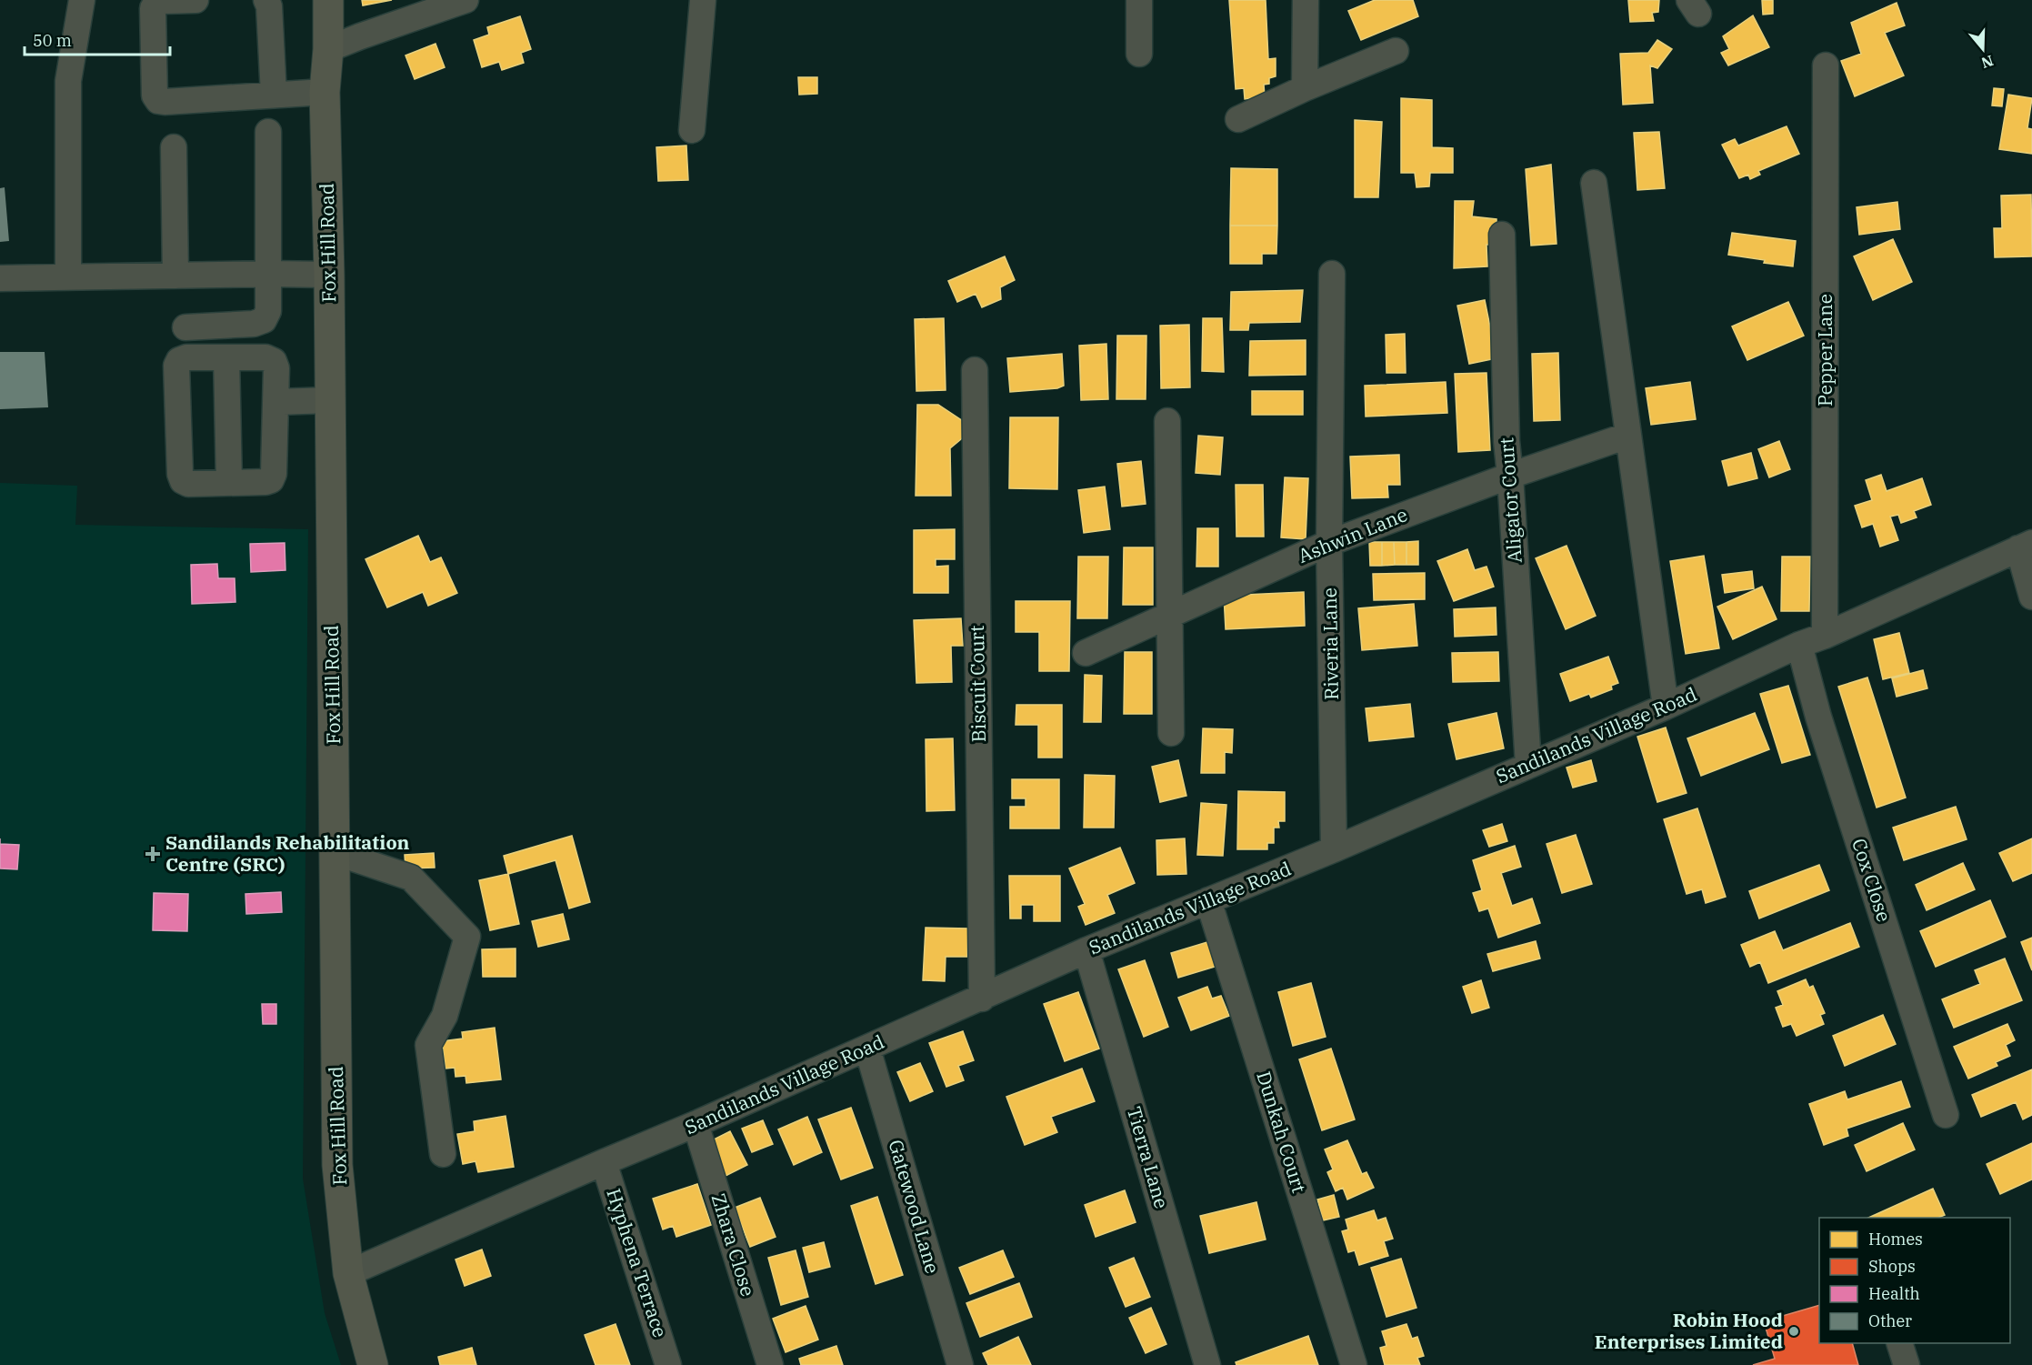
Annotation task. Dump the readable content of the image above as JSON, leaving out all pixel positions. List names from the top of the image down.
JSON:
{
  "streets": {
    "main road": ["Fox Hill Road"],
    "street": [
      "Pepper Lane",
      "Aligator Court",
      "Ashwin Lane",
      "Riveria Lane",
      "Biscuit Court",
      "Sandilands Village Road",
      "Cox Close",
      "Dunkah Court",
      "Tierra Lane",
      "Gatewood Lane",
      "Zhara Close",
      "Hyphena Terrace"
    ]
  },
  "crossings": [
    ["Fox Hill Road", "Sandilands Village Road"],
    ["Pepper Lane", "Sandilands Village Road"],
    ["Aligator Court", "Ashwin Lane"],
    ["Aligator Court", "Sandilands Village Road"],
    ["Ashwin Lane", "Riveria Lane"],
    ["Riveria Lane", "Sandilands Village Road"],
    ["Biscuit Court", "Sandilands Village Road"],
    ["Sandilands Village Road", "Cox Close"],
    ["Sandilands Village Road", "Dunkah Court"],
    ["Sandilands Village Road", "Tierra Lane"],
    ["Sandilands Village Road", "Gatewood Lane"],
    ["Sandilands Village Road", "Zhara Close"],
    ["Sandilands Village Road", "Hyphena Terrace"]
  ],
  "places": {
    "health": ["Sandilands Rehabilitation Centre (SRC)"],
    "other": ["Robin Hood Enterprises Limited"]
  },
  "legend": [
    "Homes",
    "Shops",
    "Health",
    "Other"
  ],
  "scale_bar": "50 m",
  "north": "bottom"
}
